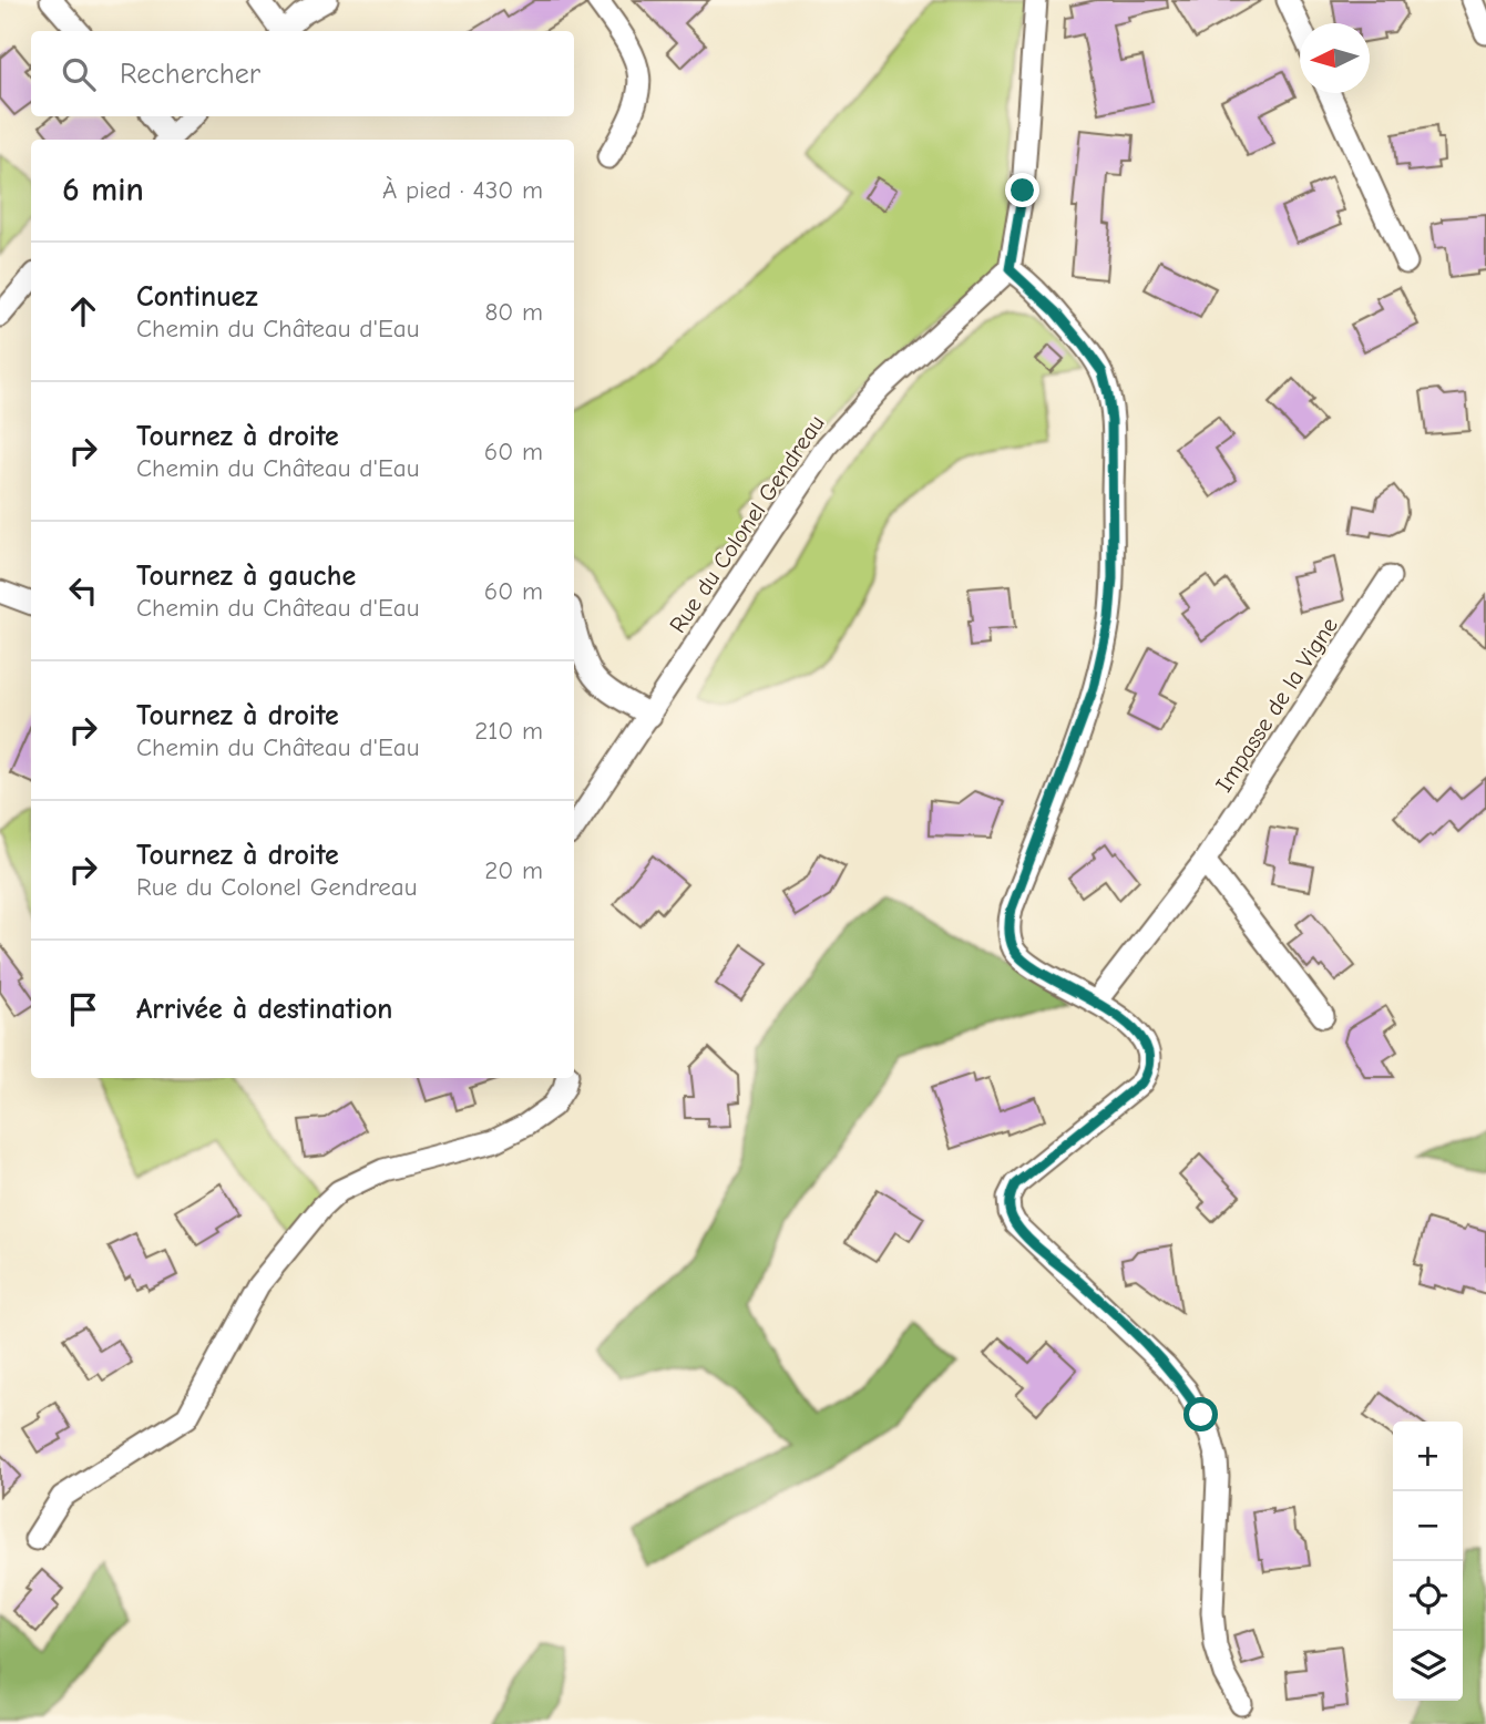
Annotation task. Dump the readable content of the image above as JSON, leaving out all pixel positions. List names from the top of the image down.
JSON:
{
  "streets": {
    "street": ["Rue du Colonel Gendreau", "Impasse de la Vigne"]
  },
  "north": "left",
  "page": {
    "search": "Rechercher",
    "heading": ["6 min", "À pied · 430 m"],
    "list": [
      ["Continuez", "Chemin du Château d'Eau", "80 m"],
      ["Tournez à droite", "Chemin du Château d'Eau", "60 m"],
      ["Tournez à gauche", "Chemin du Château d'Eau", "60 m"],
      ["Tournez à droite", "Chemin du Château d'Eau", "210 m"],
      ["Tournez à droite", "Rue du Colonel Gendreau", "20 m"],
      "Arrivée à destination"
    ],
    "map_buttons": ["+", "−"]
  }
}
